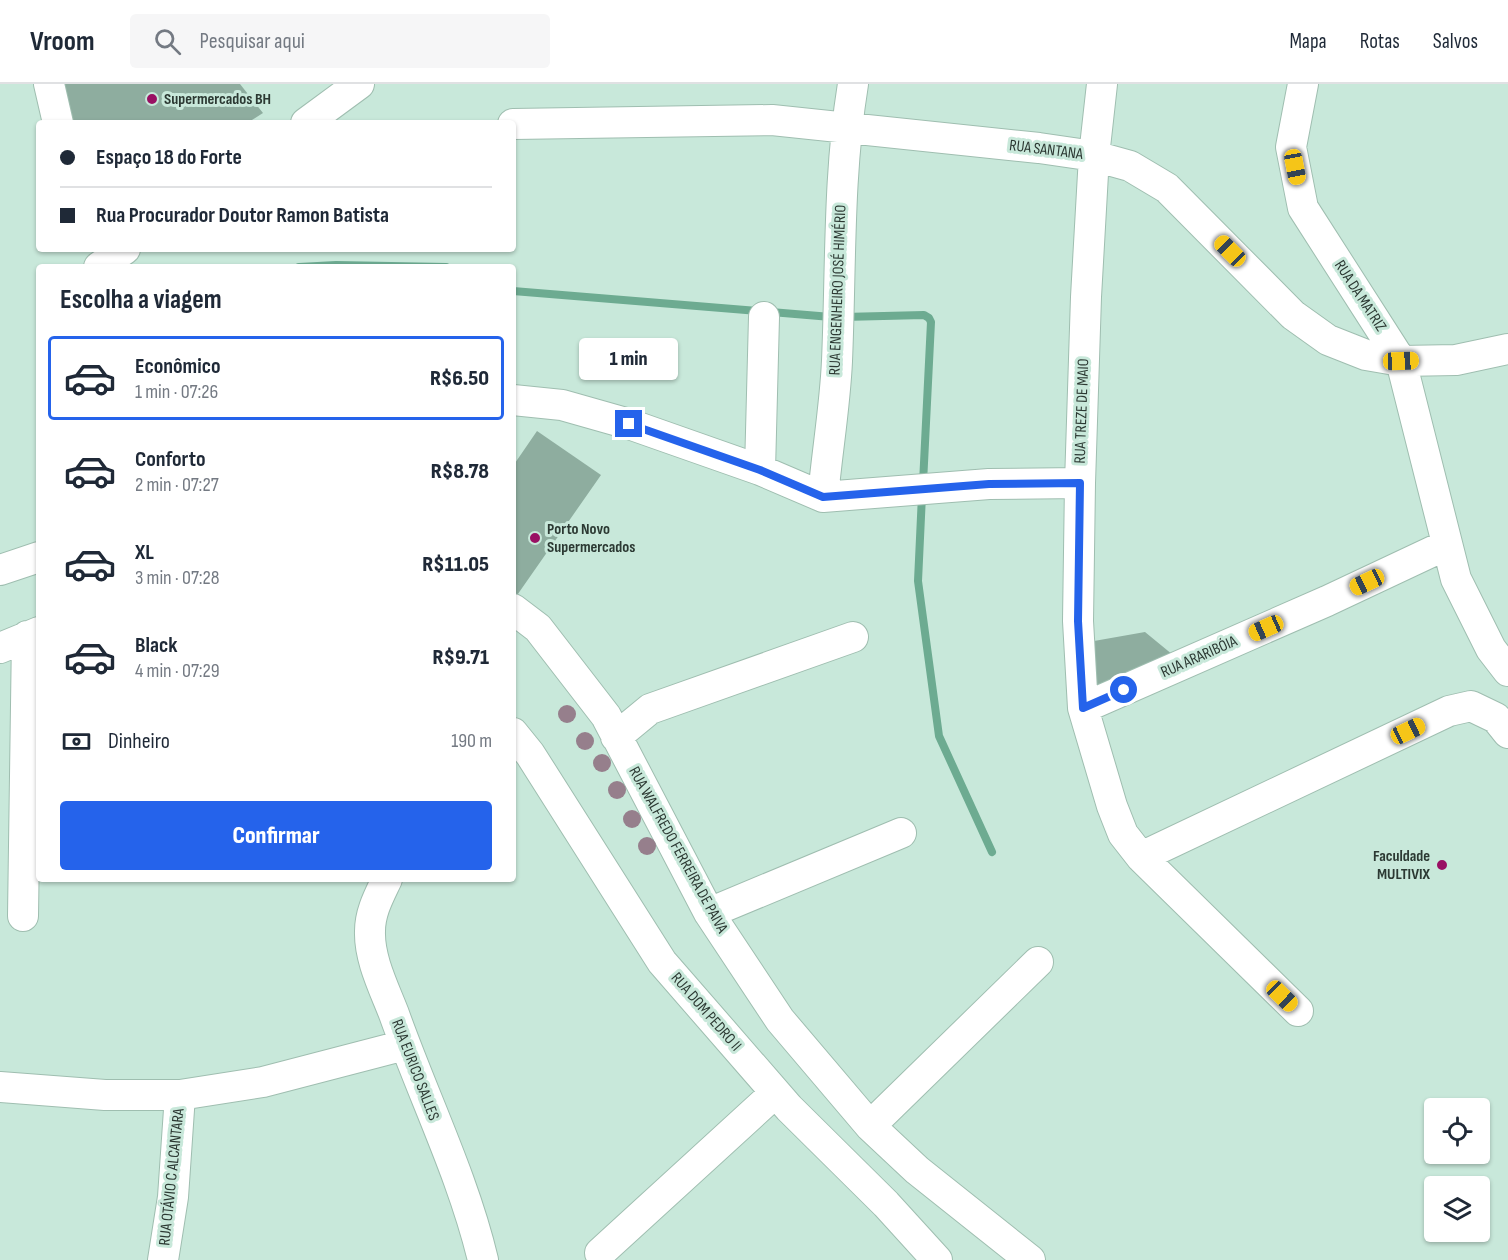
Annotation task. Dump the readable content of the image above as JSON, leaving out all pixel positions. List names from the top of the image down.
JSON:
{
  "streets": {
    "street": [
      "RUA SANTANA",
      "RUA ENGENHEIRO JOSÉ HIMÉRIO",
      "RUA DA MATRIZ",
      "RUA TREZE DE MAIO",
      "RUA ARARIBÓIA",
      "RUA WALFREDO FERREIRA DE PAIVA",
      "RUA DOM PEDRO II",
      "RUA EURICO SALLES",
      "RUA OTÁVIO C ALCANTARA"
    ]
  },
  "crossings": [
    ["RUA SANTANA", "RUA ENGENHEIRO JOSÉ HIMÉRIO"],
    ["RUA SANTANA", "RUA DA MATRIZ"],
    ["RUA SANTANA", "RUA TREZE DE MAIO"],
    ["RUA DA MATRIZ", "RUA ARARIBÓIA"],
    ["RUA TREZE DE MAIO", "RUA ARARIBÓIA"]
  ],
  "places": ["Supermercados BH", "Porto Novo Supermercados", "Faculdade MULTIVIX"],
  "page": {
    "header": "Vroom",
    "search": "Pesquisar aqui",
    "nav": ["Mapa", "Rotas", "Salvos"],
    "banner": ["Espaço 18 do Forte", "Rua Procurador Doutor Ramon Batista"],
    "heading": "Escolha a viagem",
    "list": [
      {
        "name": "Econômico",
        "note": "1 min · 07:26",
        "value": "R$6.50"
      },
      {
        "name": "Conforto",
        "note": "2 min · 07:27",
        "value": "R$8.78"
      },
      {
        "name": "XL",
        "note": "3 min · 07:28",
        "value": "R$11.05"
      },
      {
        "name": "Black",
        "note": "4 min · 07:29",
        "value": "R$9.71"
      }
    ],
    "bubble": "1 min",
    "pay": ["Dinheiro", "190 m"],
    "buttons": "Confirmar"
  }
}
